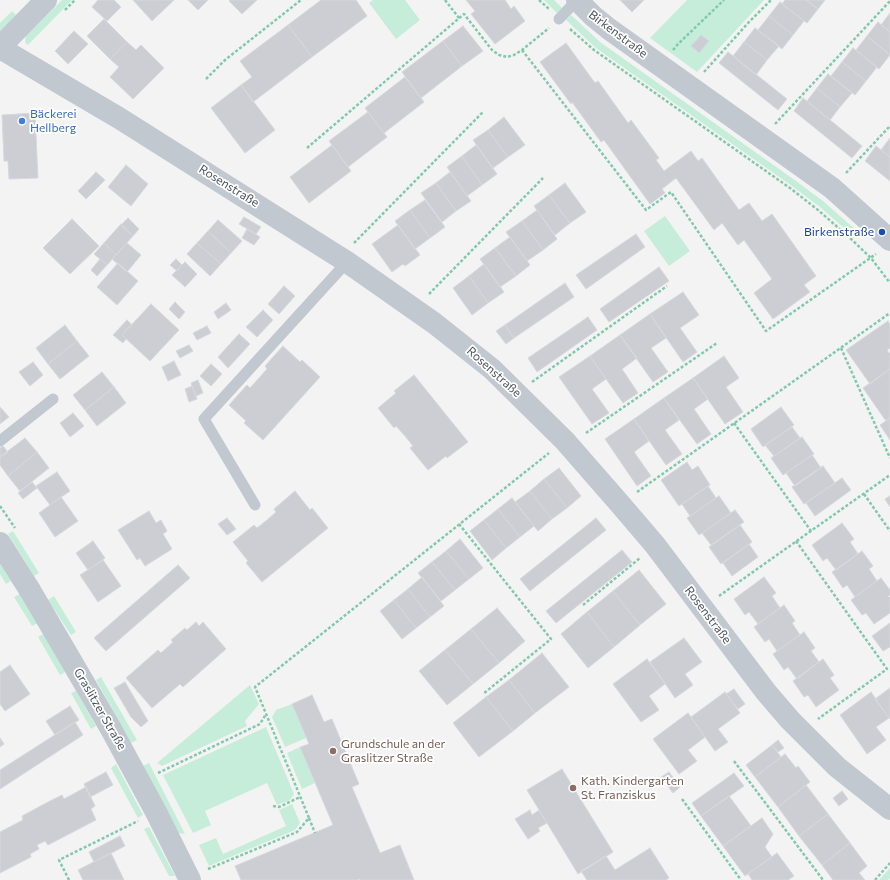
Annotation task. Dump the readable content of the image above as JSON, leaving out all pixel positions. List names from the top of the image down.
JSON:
{
  "streets": {
    "street": ["Birkenstraße", "Rosenstraße", "Graslitzer Straße"]
  },
  "places": [
    "Bäckerei Hellberg",
    "Birkenstraße",
    "Grundschule an der Graslitzer Straße",
    "Kath. Kindergarten St. Franziskus"
  ]
}
